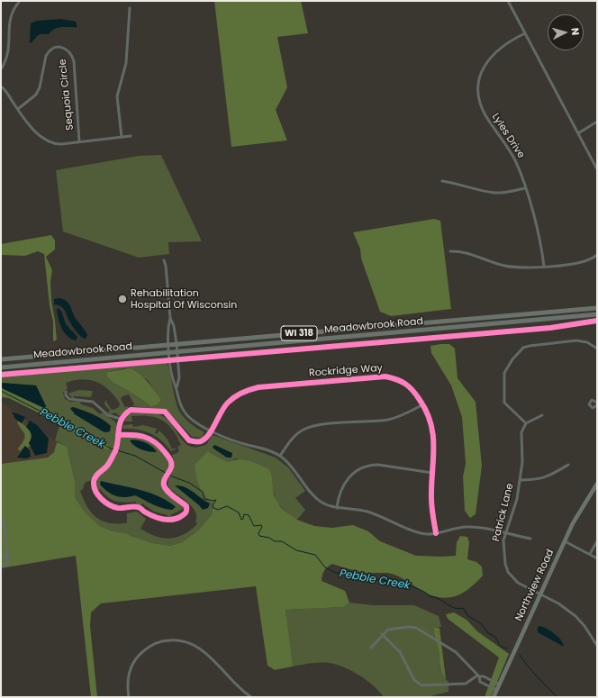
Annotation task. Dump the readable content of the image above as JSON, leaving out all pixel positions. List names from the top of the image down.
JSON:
{
  "streets": {
    "main road": ["Meadowbrook Road", "WI 318"],
    "street": [
      "Sequoia Circle",
      "Lyles Drive",
      "Rockridge Way",
      "Patrick Lane",
      "Northview Road"
    ]
  },
  "crossings": [
    ["Patrick Lane", "Northview Road"]
  ],
  "water": ["Pebble Creek"],
  "places": ["Rehabilitation Hospital Of Wisconsin"],
  "north": "right"
}
